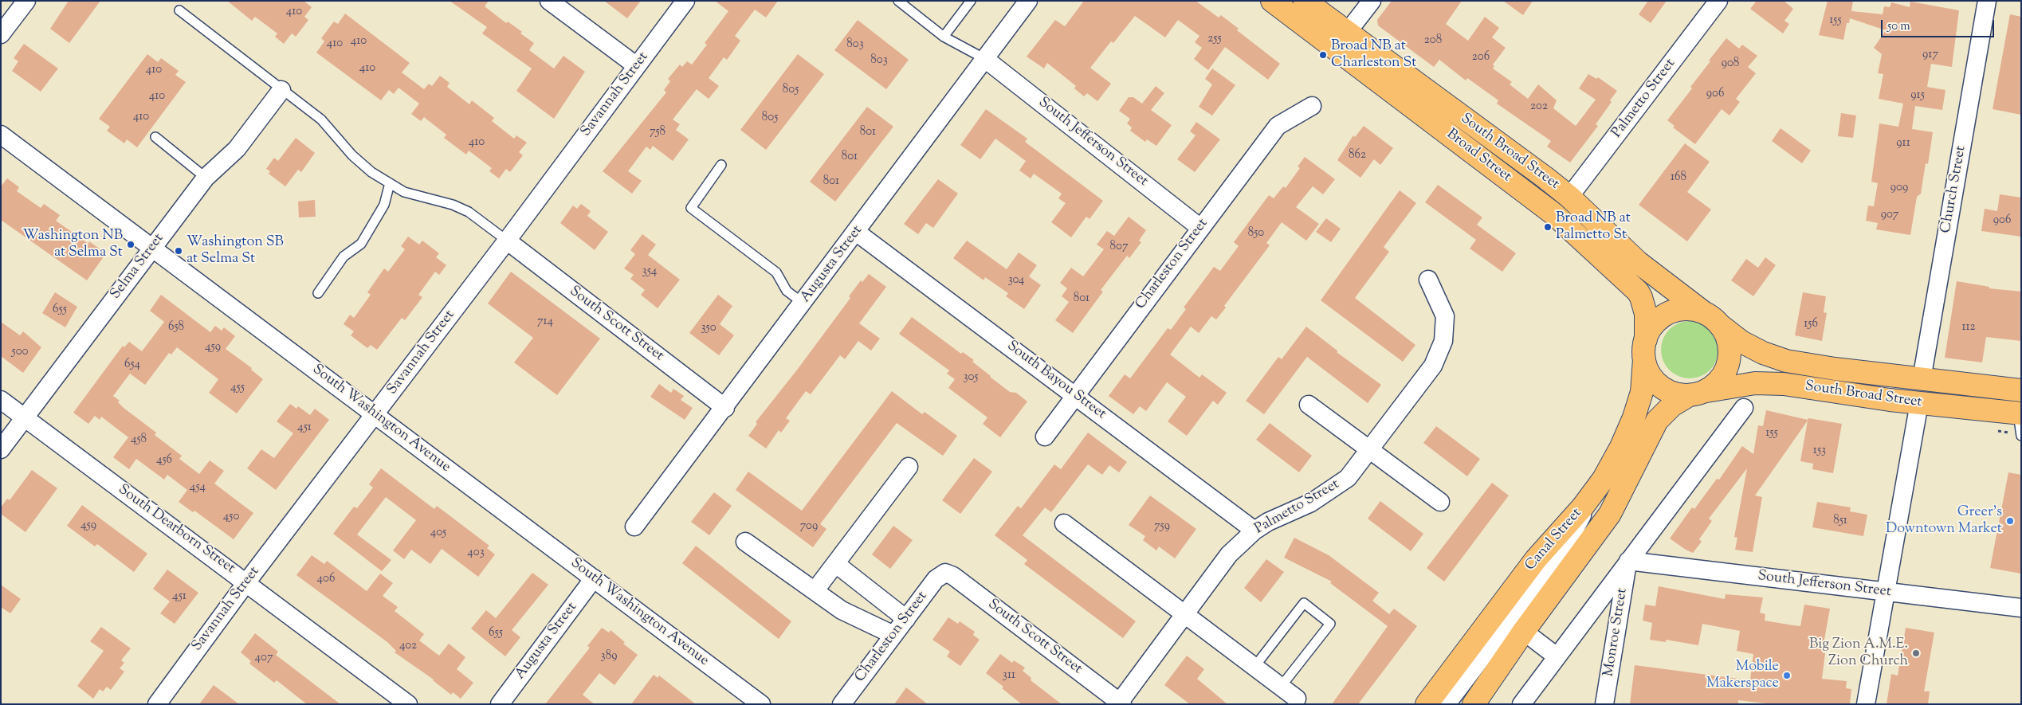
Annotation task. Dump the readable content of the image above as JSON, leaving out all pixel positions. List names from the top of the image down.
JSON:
{
  "streets": {
    "main road": ["South Broad Street", "Broad Street", "Canal Street"],
    "street": [
      "Savannah Street",
      "Palmetto Street",
      "South Jefferson Street",
      "Church Street",
      "Augusta Street",
      "Charleston Street",
      "Selma Street",
      "South Scott Street",
      "South Bayou Street",
      "South Washington Avenue",
      "South Dearborn Street",
      "Monroe Street"
    ]
  },
  "crossings": [
    ["Savannah Street", "South Scott Street"],
    ["Savannah Street", "South Washington Avenue"],
    ["Savannah Street", "South Dearborn Street"],
    ["Palmetto Street", "South Broad Street"],
    ["Palmetto Street", "South Scott Street"],
    ["Palmetto Street", "South Bayou Street"],
    ["South Jefferson Street", "Augusta Street"],
    ["South Jefferson Street", "Charleston Street"],
    ["South Jefferson Street", "Monroe Street"],
    ["South Broad Street", "Broad Street"],
    ["South Broad Street", "Church Street"],
    ["South Broad Street", "Canal Street"],
    ["Broad Street", "Canal Street"],
    ["Augusta Street", "South Scott Street"],
    ["Augusta Street", "South Bayou Street"],
    ["Augusta Street", "South Washington Avenue"],
    ["Charleston Street", "South Scott Street"],
    ["Charleston Street", "South Bayou Street"],
    ["Selma Street", "South Washington Avenue"],
    ["Selma Street", "South Dearborn Street"]
  ],
  "places": [
    "Broad NB at Charleston St",
    "Broad NB at Palmetto St",
    "Washington NB at Selma St",
    "Washington SB at Selma St",
    "Greer's Downtown Market",
    "Big Zion A.M.E. Zion Church",
    "Mobile Makerspace"
  ],
  "house_numbers": [
    "410",
    "155",
    "255",
    "208",
    "410",
    "410",
    "803",
    "917",
    "206",
    "803",
    "908",
    "410",
    "410",
    "805",
    "906",
    "915",
    "410",
    "202",
    "410",
    "805",
    "758",
    "801",
    "410",
    "911",
    "862",
    "801",
    "168",
    "801",
    "909",
    "907",
    "906",
    "850",
    "807",
    "354",
    "304",
    "801",
    "655",
    "714",
    "156",
    "658",
    "112",
    "350",
    "459",
    "500",
    "654",
    "305",
    "455",
    "451",
    "155",
    "458",
    "153",
    "456",
    "454",
    "450",
    "851",
    "459",
    "709",
    "759",
    "405",
    "403",
    "406",
    "451",
    "655",
    "402",
    "389",
    "407",
    "311"
  ],
  "scale_bar": "50 m"
}
